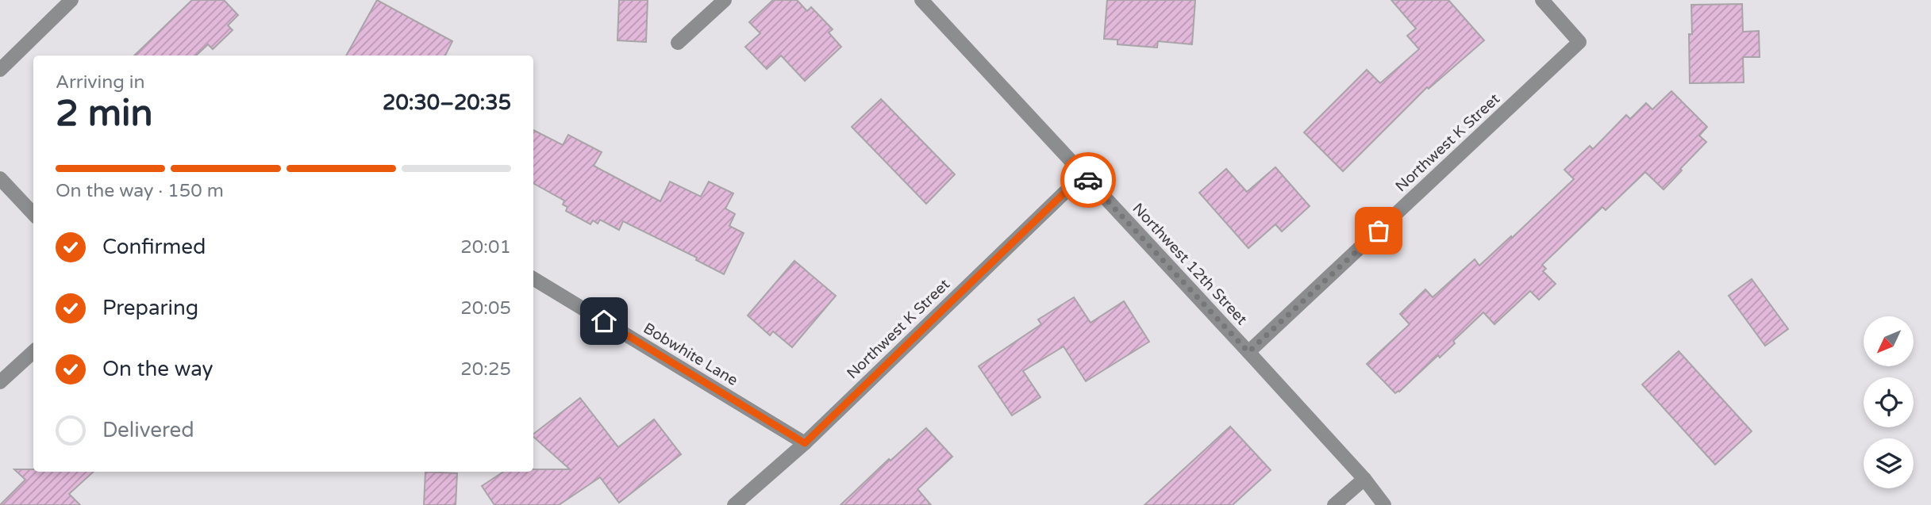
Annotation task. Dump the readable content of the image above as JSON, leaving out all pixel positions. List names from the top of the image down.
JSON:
{
  "streets": {
    "street": ["Northwest K Street", "Northwest 12th Street", "Bobwhite Lane"]
  },
  "crossings": [
    ["Northwest K Street", "Northwest 12th Street"],
    ["Northwest K Street", "Bobwhite Lane"]
  ],
  "north": "bottom left",
  "page": {
    "heading": ["2 min", "Arriving in", "20:30–20:35"],
    "bar": "On the way · 150 m",
    "list": [
      ["Confirmed", "20:01"],
      ["Preparing", "20:05"],
      ["On the way", "20:25"],
      "Delivered"
    ]
  }
}
